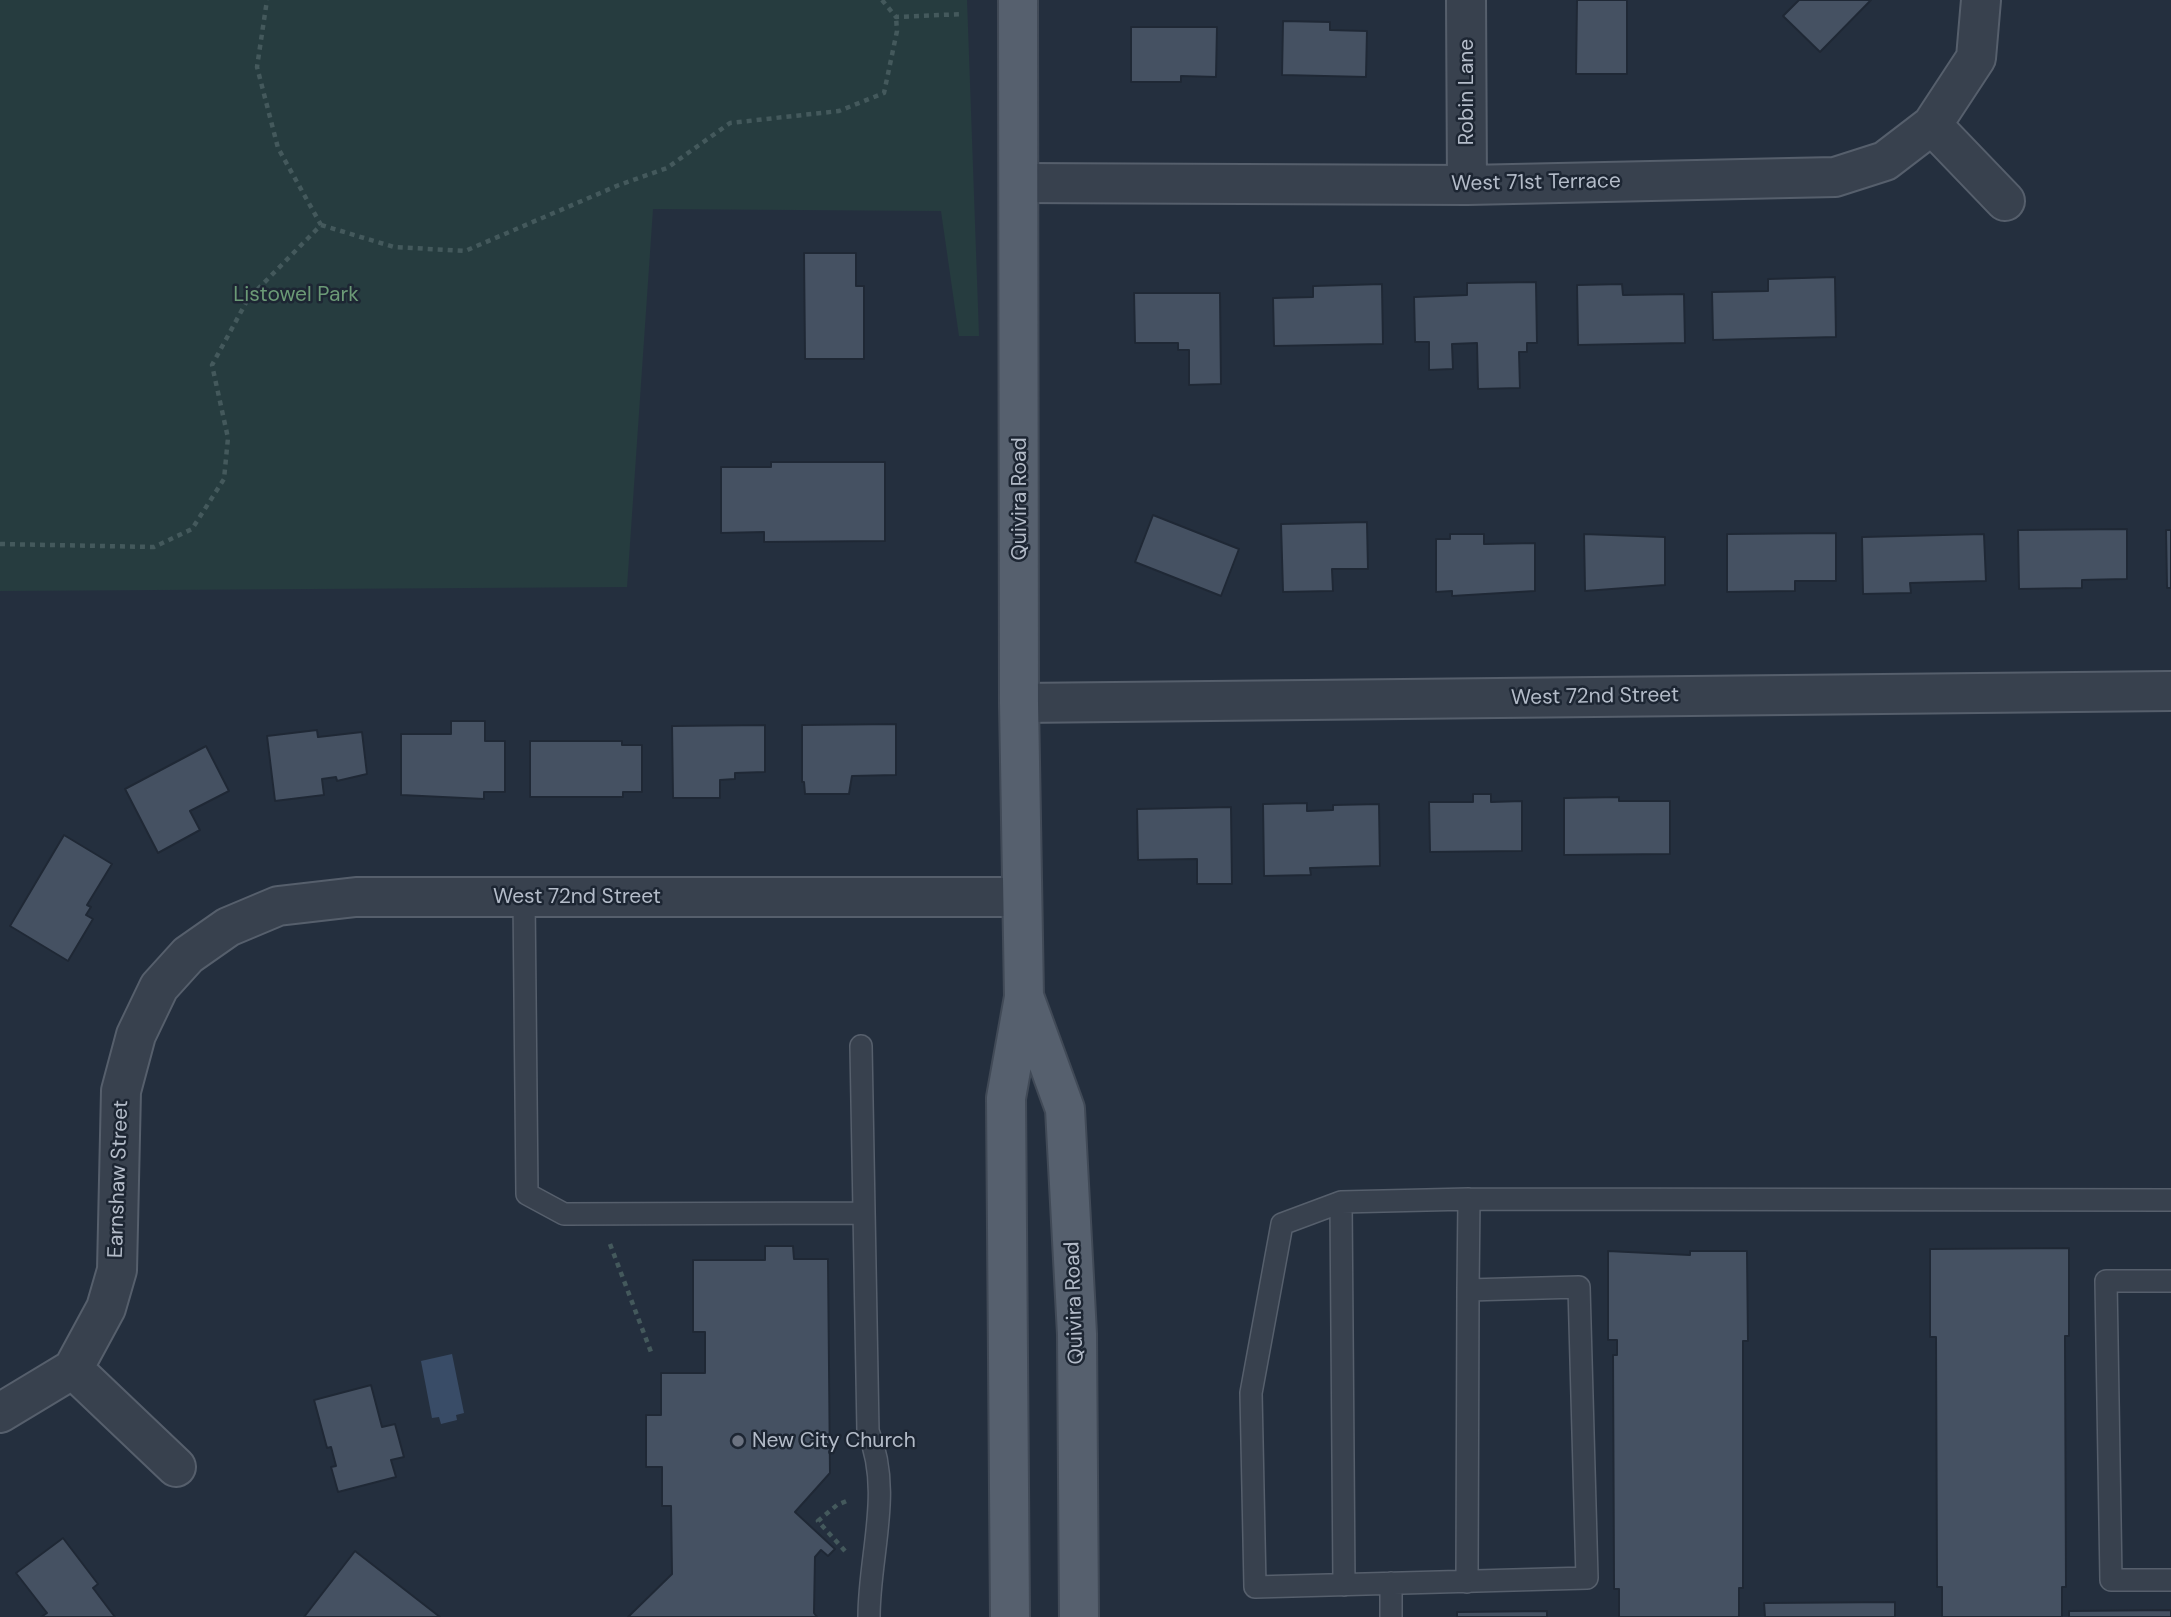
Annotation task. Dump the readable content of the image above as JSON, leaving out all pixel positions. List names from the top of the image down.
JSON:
{
  "streets": {
    "main road": ["Quivira Road"],
    "street": [
      "Robin Lane",
      "West 71st Terrace",
      "West 72nd Street",
      "Earnshaw Street"
    ]
  },
  "crossings": [
    ["Robin Lane", "West 71st Terrace"],
    ["West 71st Terrace", "Quivira Road"],
    ["Quivira Road", "West 72nd Street"],
    ["West 72nd Street", "Earnshaw Street"]
  ],
  "parks": ["Listowel Park"],
  "places": ["New City Church"]
}
